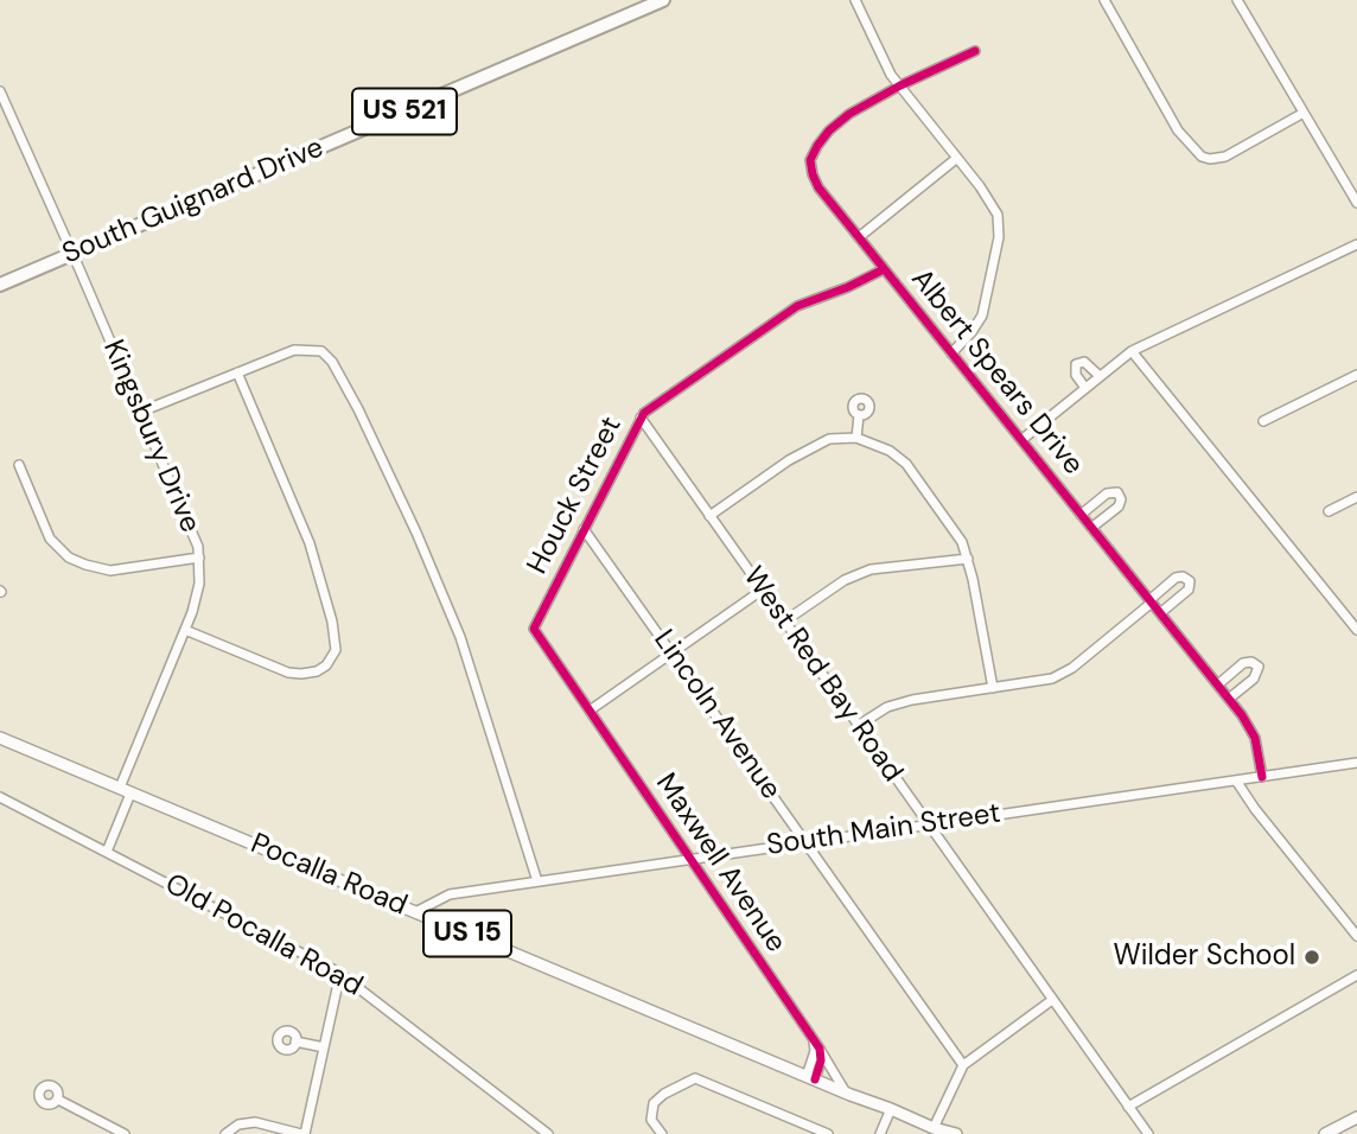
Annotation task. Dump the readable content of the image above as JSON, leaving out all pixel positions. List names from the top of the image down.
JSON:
{
  "streets": {
    "highway": ["US 521", "South Guignard Drive"],
    "main road": ["Pocalla Road", "US 15"],
    "street": [
      "Albert Spears Drive",
      "Kingsbury Drive",
      "Houck Street",
      "West Red Bay Road",
      "Lincoln Avenue",
      "South Main Street",
      "Maxwell Avenue",
      "Old Pocalla Road"
    ]
  },
  "crossings": [
    ["South Guignard Drive", "Kingsbury Drive"],
    ["Albert Spears Drive", "Houck Street"],
    ["Albert Spears Drive", "South Main Street"],
    ["Kingsbury Drive", "Pocalla Road"],
    ["Houck Street", "West Red Bay Road"],
    ["Houck Street", "Lincoln Avenue"],
    ["Houck Street", "Maxwell Avenue"],
    ["West Red Bay Road", "South Main Street"],
    ["Lincoln Avenue", "South Main Street"],
    ["South Main Street", "Maxwell Avenue"],
    ["South Main Street", "Pocalla Road"],
    ["Maxwell Avenue", "Pocalla Road"]
  ],
  "places": ["Wilder School"]
}
